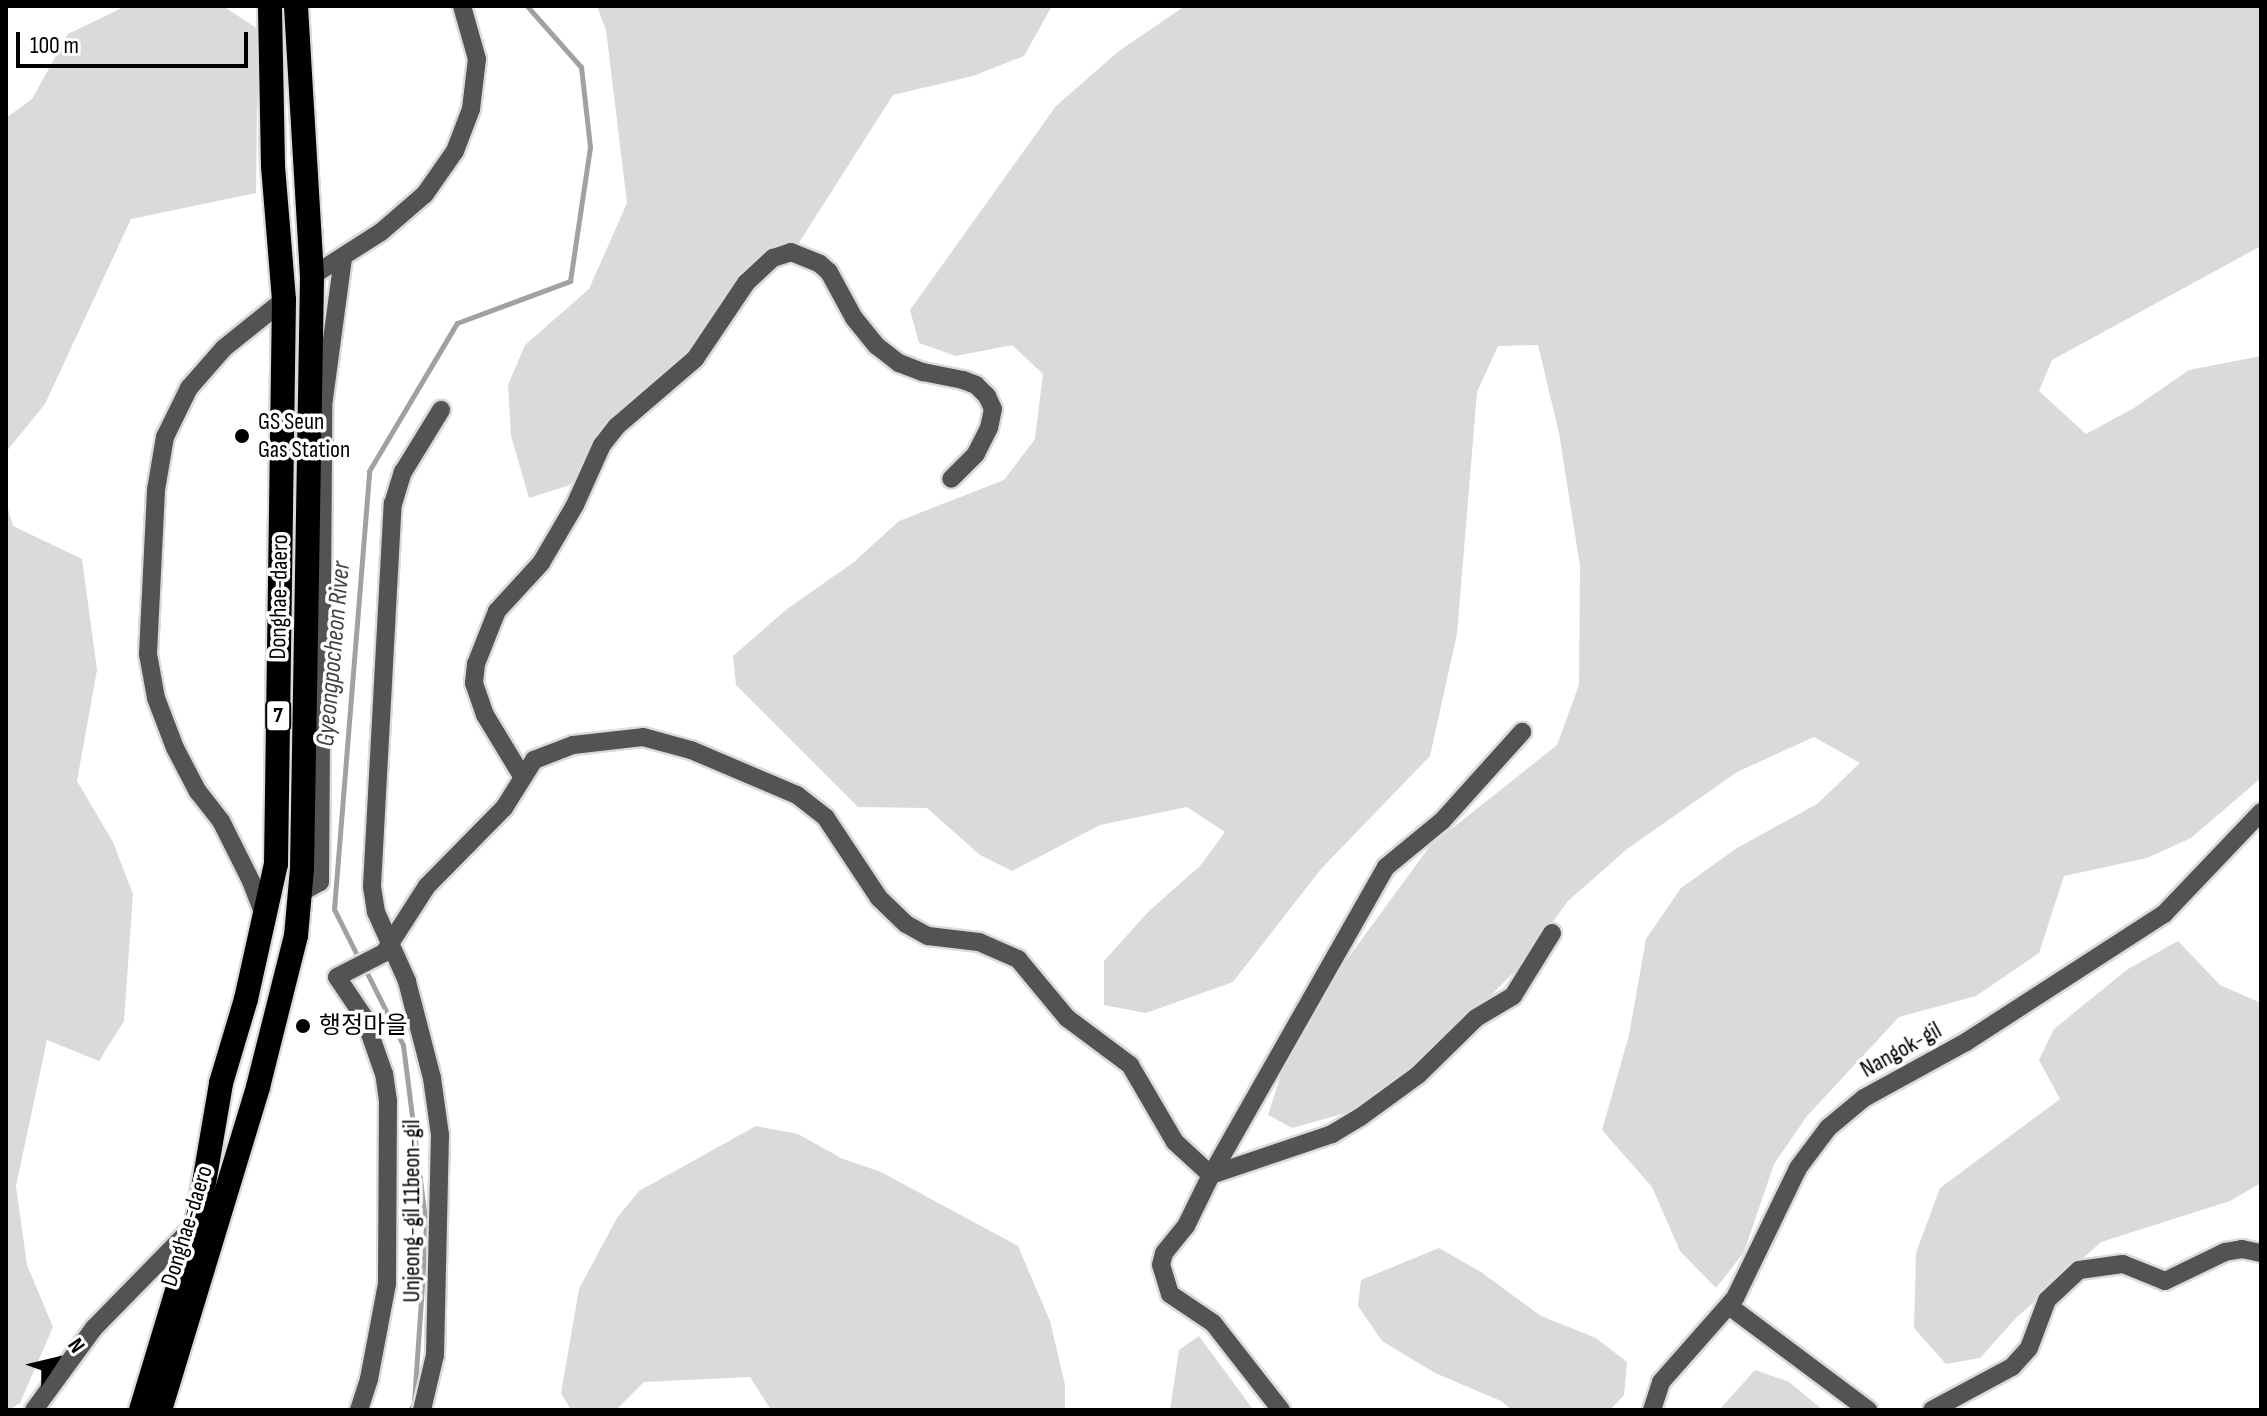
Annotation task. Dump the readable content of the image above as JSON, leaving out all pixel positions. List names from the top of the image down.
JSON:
{
  "streets": {
    "highway": ["Donghae-daero", "7"],
    "street": ["Nangok-gil", "Unjeong-gil 11beon-gil"]
  },
  "water": ["Gyeongpocheon River"],
  "places": ["GS Seun Gas Station", "행정마을"],
  "scale_bar": "100 m",
  "north": "top right"
}
